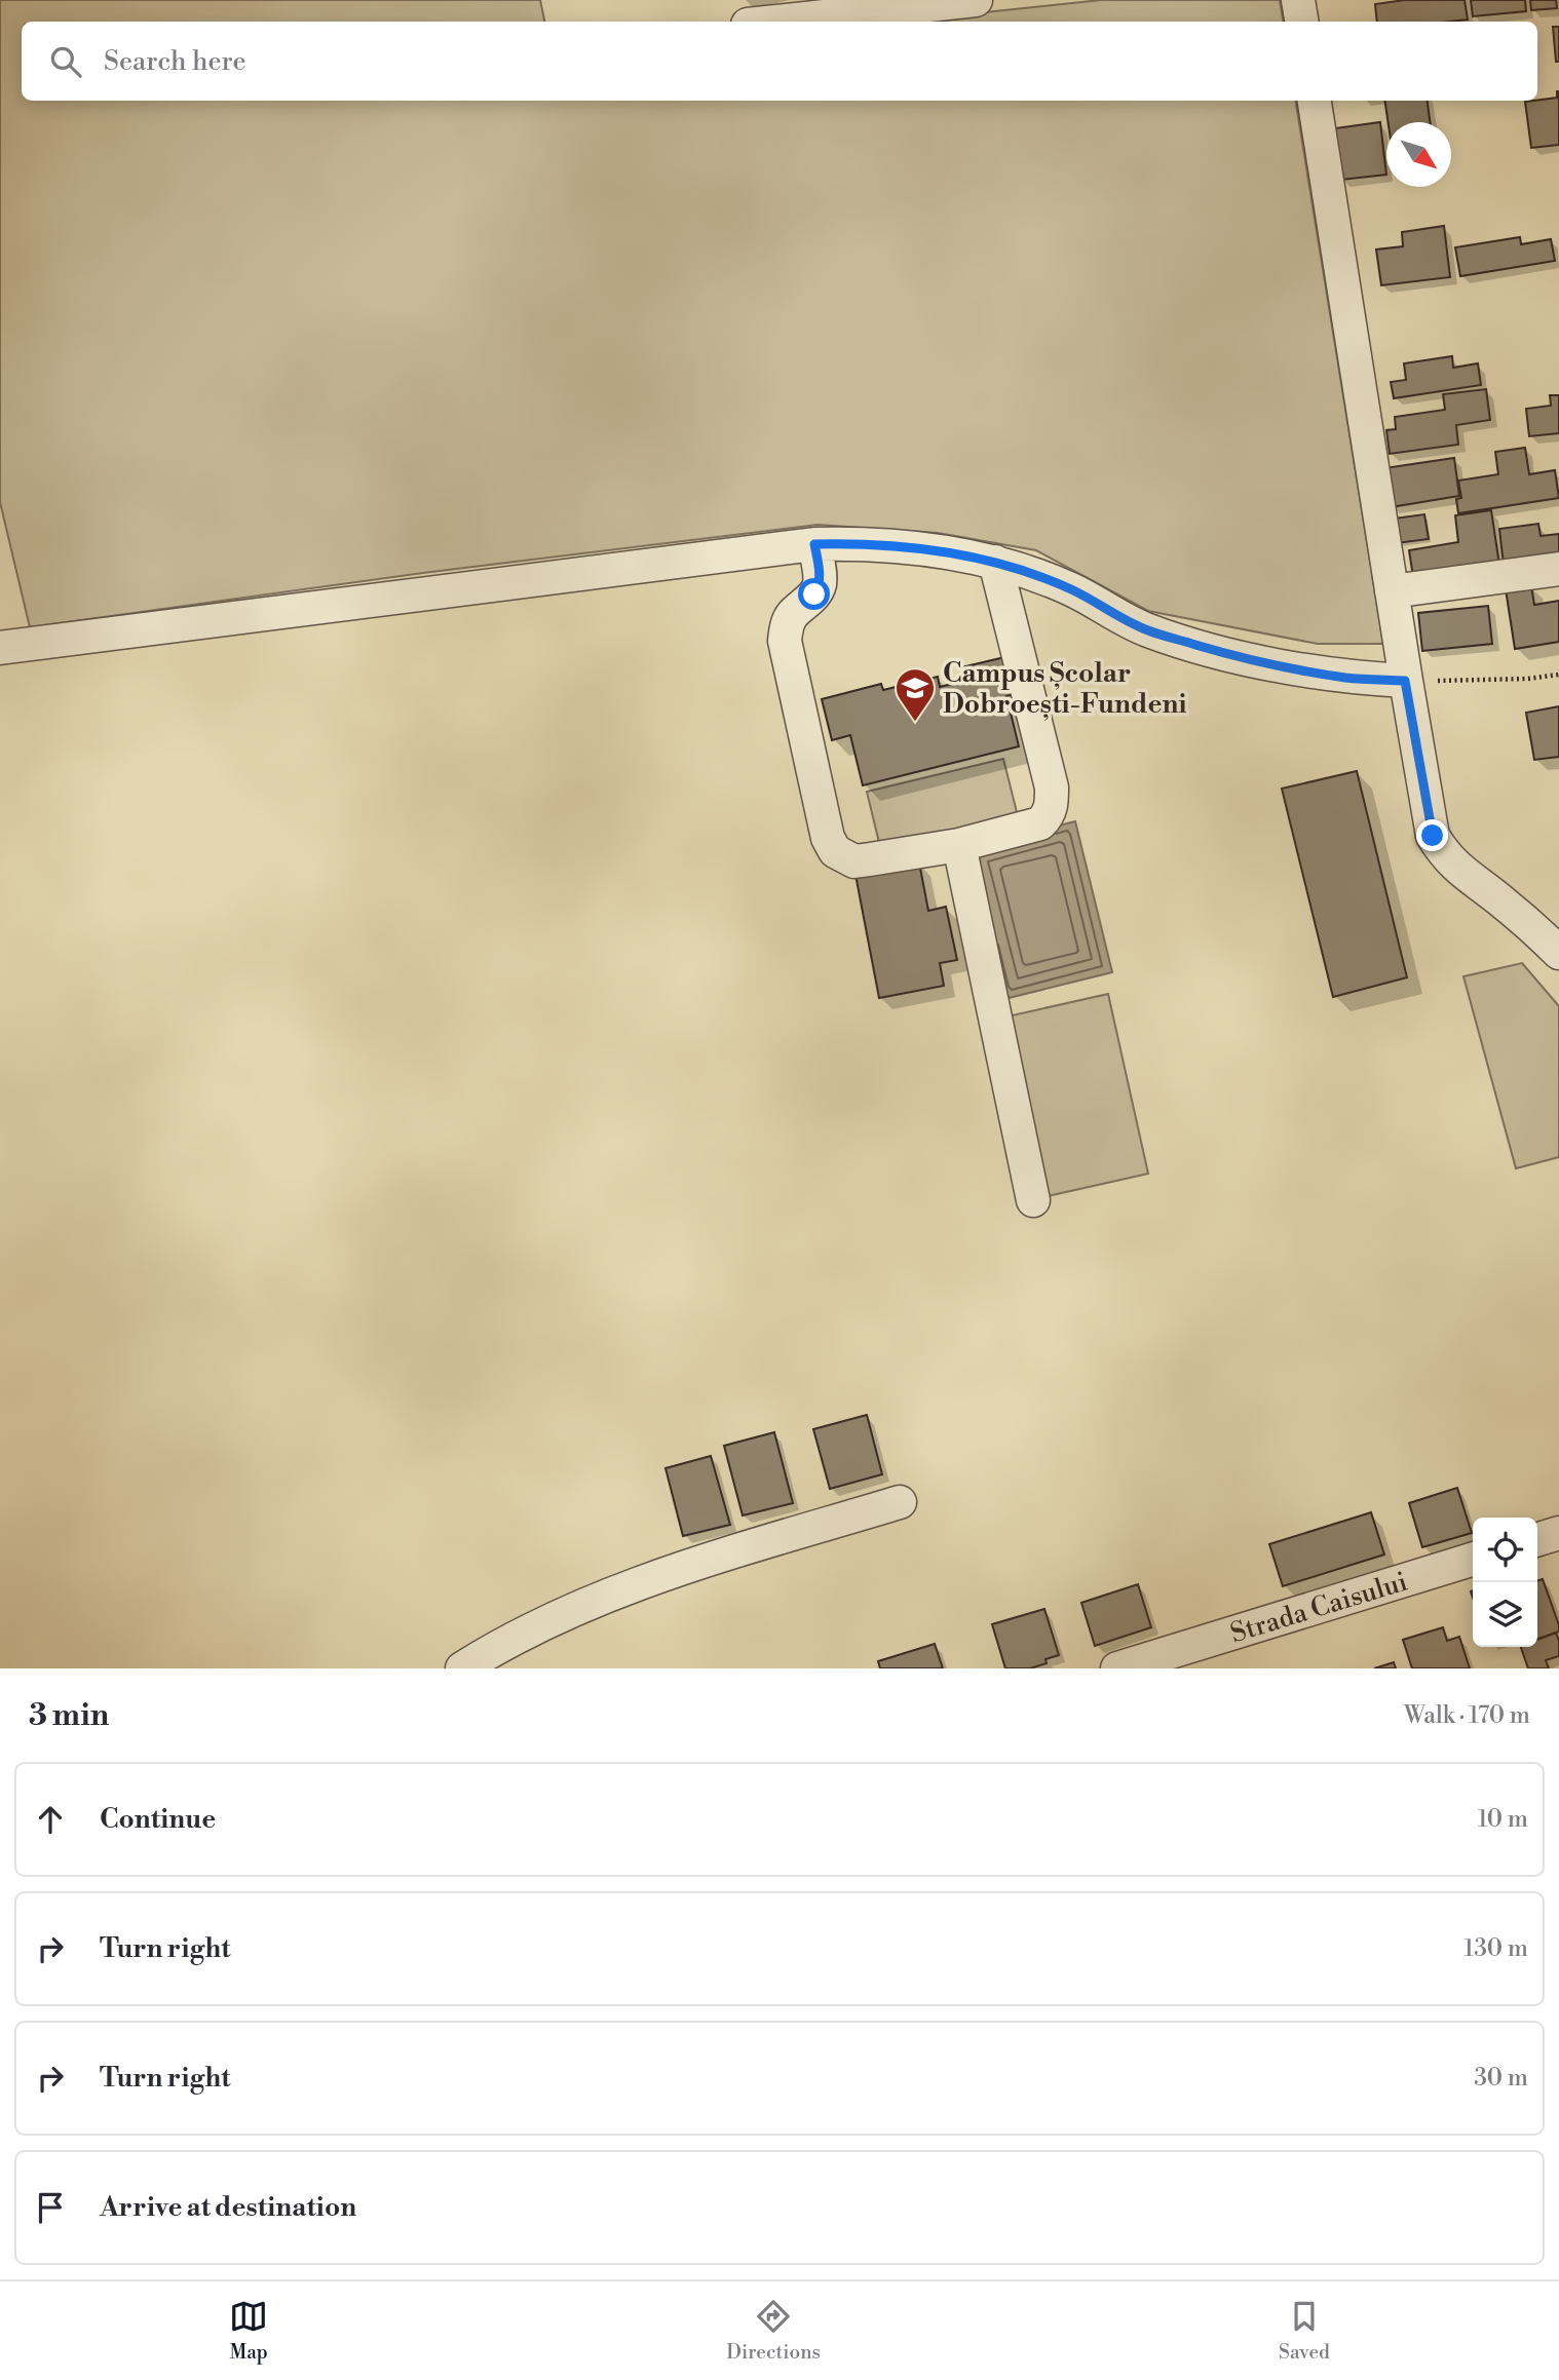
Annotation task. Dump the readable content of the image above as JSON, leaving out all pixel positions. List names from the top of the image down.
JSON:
{
  "streets": {
    "street": ["Strada Caisului"]
  },
  "places": {
    "school or university": ["Campus Școlar Dobroești-Fundeni"]
  },
  "north": "bottom right",
  "page": {
    "search": "Search here",
    "heading": ["3 min", "Walk · 170 m"],
    "list": [
      ["Continue", "10 m"],
      ["Turn right", "130 m"],
      ["Turn right", "30 m"],
      "Arrive at destination"
    ],
    "nav": ["Map", "Directions", "Saved"]
  }
}
